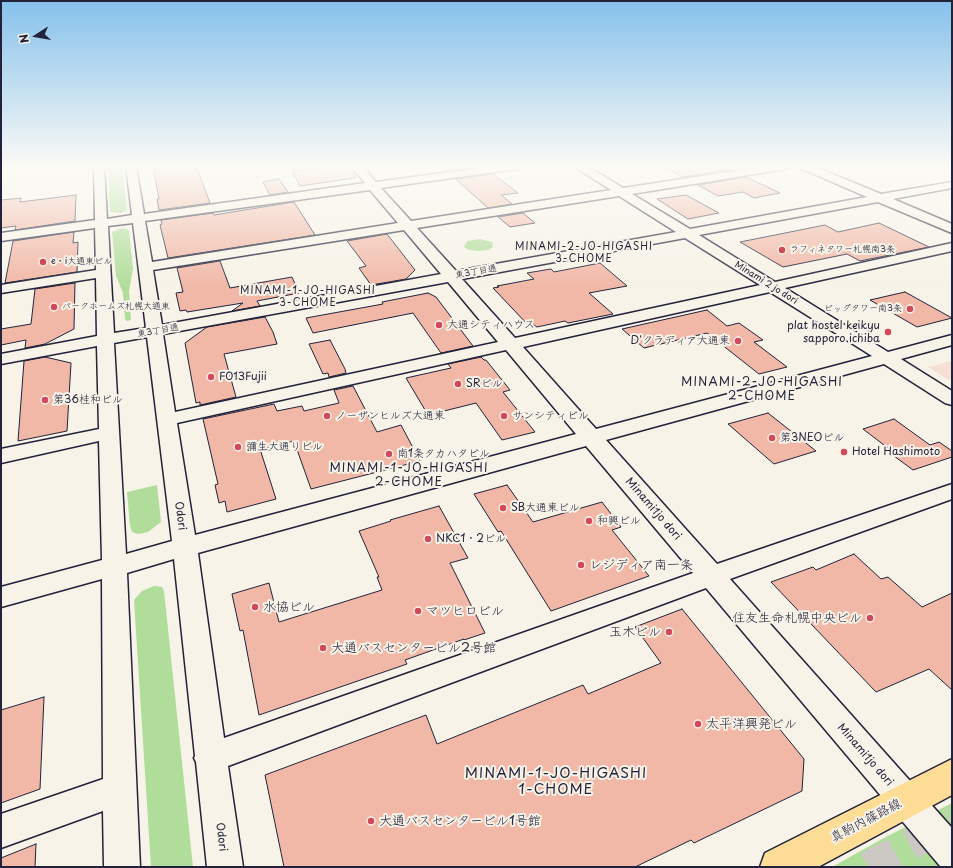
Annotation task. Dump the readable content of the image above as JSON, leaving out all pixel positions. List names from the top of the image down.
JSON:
{
  "streets": {
    "main road": ["真駒内篠路線"],
    "street": [
      "東3丁目通",
      "Minami 2 jo dori",
      "Minami1jo dori",
      "Odori"
    ]
  },
  "crossings": [
    ["東3丁目通", "Minami 2 jo dori"],
    ["東3丁目通", "Minami1jo dori"],
    ["東3丁目通", "Odori"],
    ["Minami1jo dori", "真駒内篠路線"]
  ],
  "districts": [
    "MINAMI-2-JO-HIGASHI 3-CHOME",
    "MINAMI-1-JO-HIGASHI 3-CHOME",
    "MINAMI-2-JO-HIGASHI 2-CHOME",
    "MINAMI-1-JO-HIGASHI 2-CHOME",
    "MINAMI-1-JO-HIGASHI 1-CHOME"
  ],
  "places": [
    "ラフィネタワー札幌南3条",
    "e・i大通東ビル",
    "パークホームズ札幌大通東",
    "ビッグタワー南3条",
    "大通シティハウス",
    "plat hostel keikyu sapporo ichiba",
    "D'クラディア大通東",
    "F013Fujii",
    "SRビル",
    "第36桂和ビル",
    "ノーザンヒルズ大通東",
    "サンシティビル",
    "第3NEOビル",
    "彌生大通りビル",
    "Hotel Hashimoto",
    "南1条タカハタビル",
    "SB大通東ビル",
    "和興ビル",
    "NKC1・2ビル",
    "レジディア南一条",
    "水協ビル",
    "マツヒロビル",
    "住友生命札幌中央ビル",
    "玉木ビル",
    "大通バスセンタービル2号館",
    "太平洋興発ビル",
    "大通バスセンタービル1号館"
  ],
  "north": "left"
}
